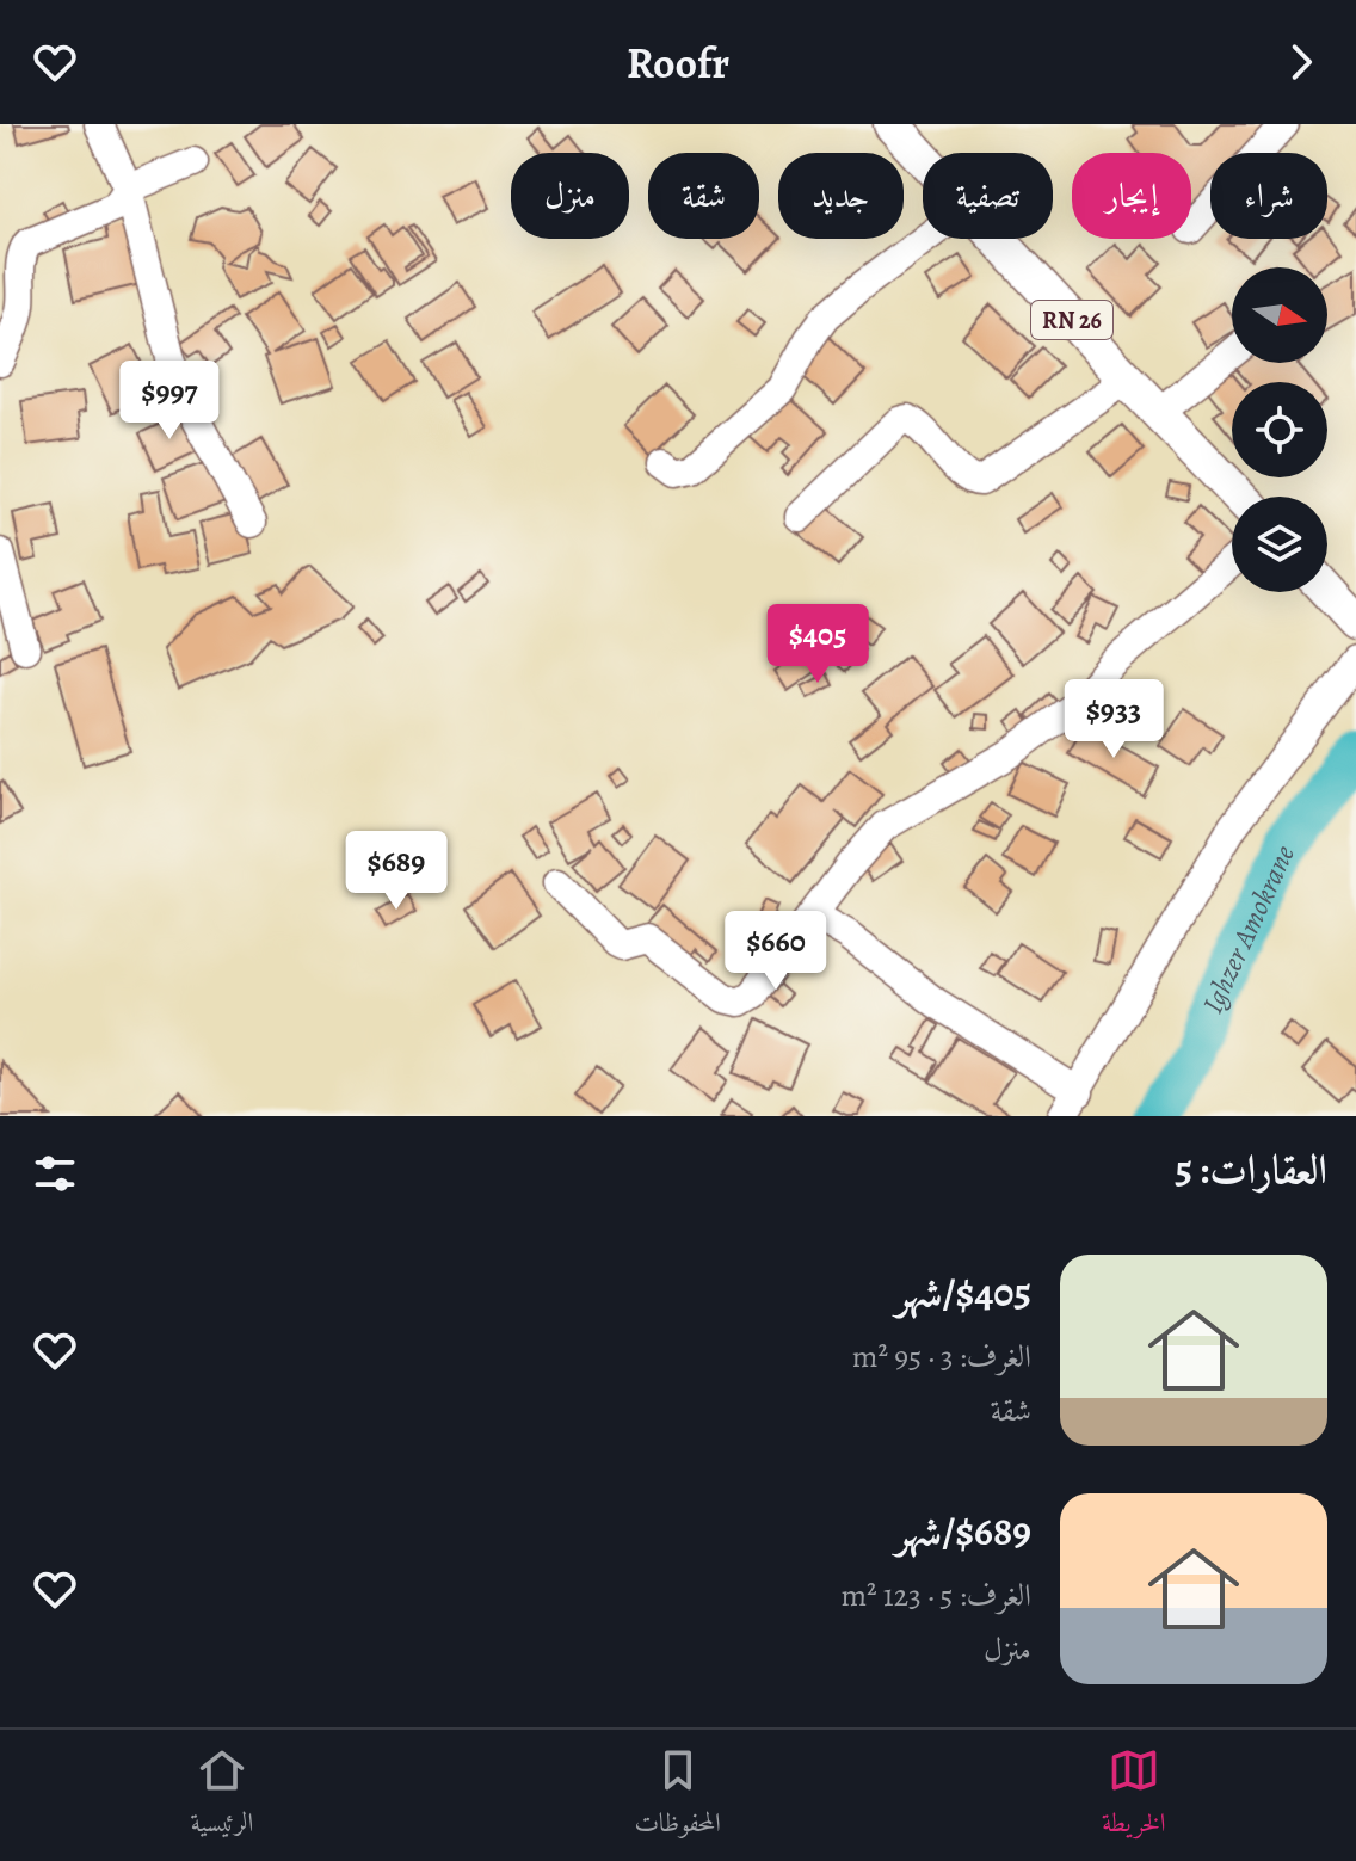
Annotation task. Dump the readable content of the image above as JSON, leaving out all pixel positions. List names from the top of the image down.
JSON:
{
  "streets": {
    "main road": ["RN 26"]
  },
  "water": ["Ighzer Amokrane"],
  "north": "right",
  "page": {
    "header": "Roofr",
    "chip": [
      "شراء",
      "إيجار",
      "تصفية",
      "جديد",
      "شقة",
      "منزل"
    ],
    "price": [
      "$997",
      "$405",
      "$933",
      "$689",
      "$660"
    ],
    "heading": "العقارات: 5",
    "list": [
      {
        "name": "$405/شهر",
        "note": "الغرف: 3 · 95 m² · شقة"
      },
      {
        "name": "$689/شهر",
        "note": "الغرف: 5 · 123 m² · منزل"
      }
    ],
    "tabs": ["الخريطة", "المحفوظات", "الرئيسية"]
  }
}
